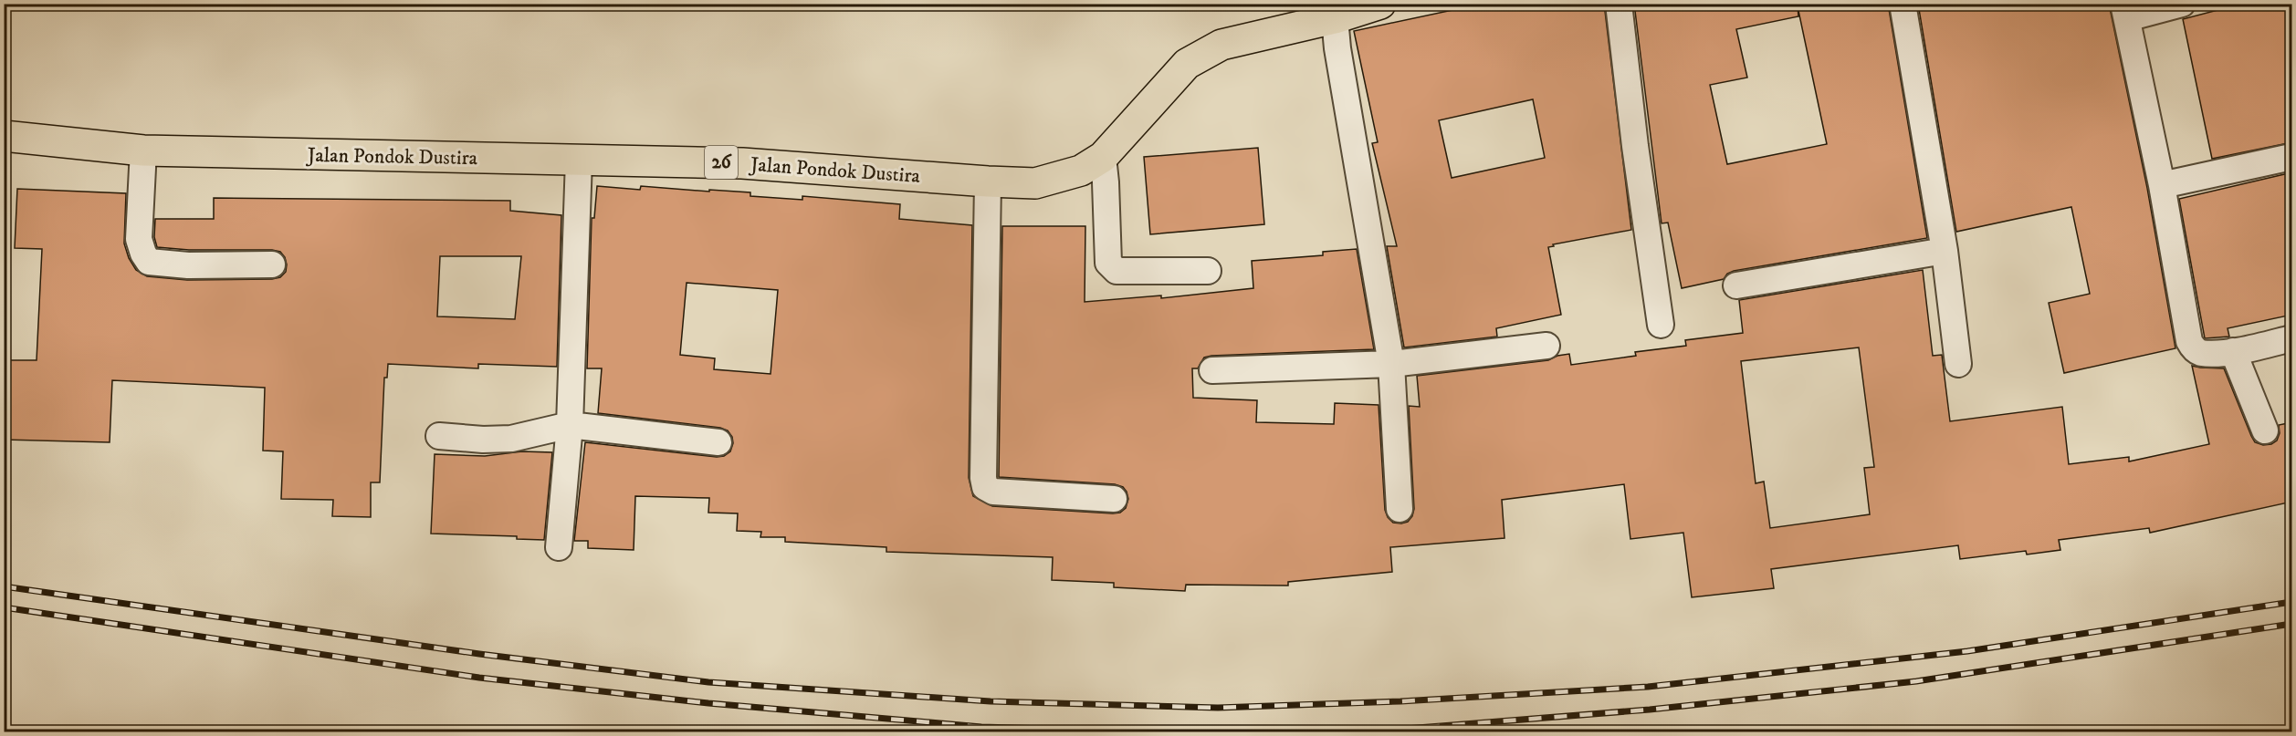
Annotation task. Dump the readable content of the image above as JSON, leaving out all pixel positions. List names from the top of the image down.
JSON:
{
  "streets": {
    "main road": ["Jalan Pondok Dustira", "26"]
  }
}
